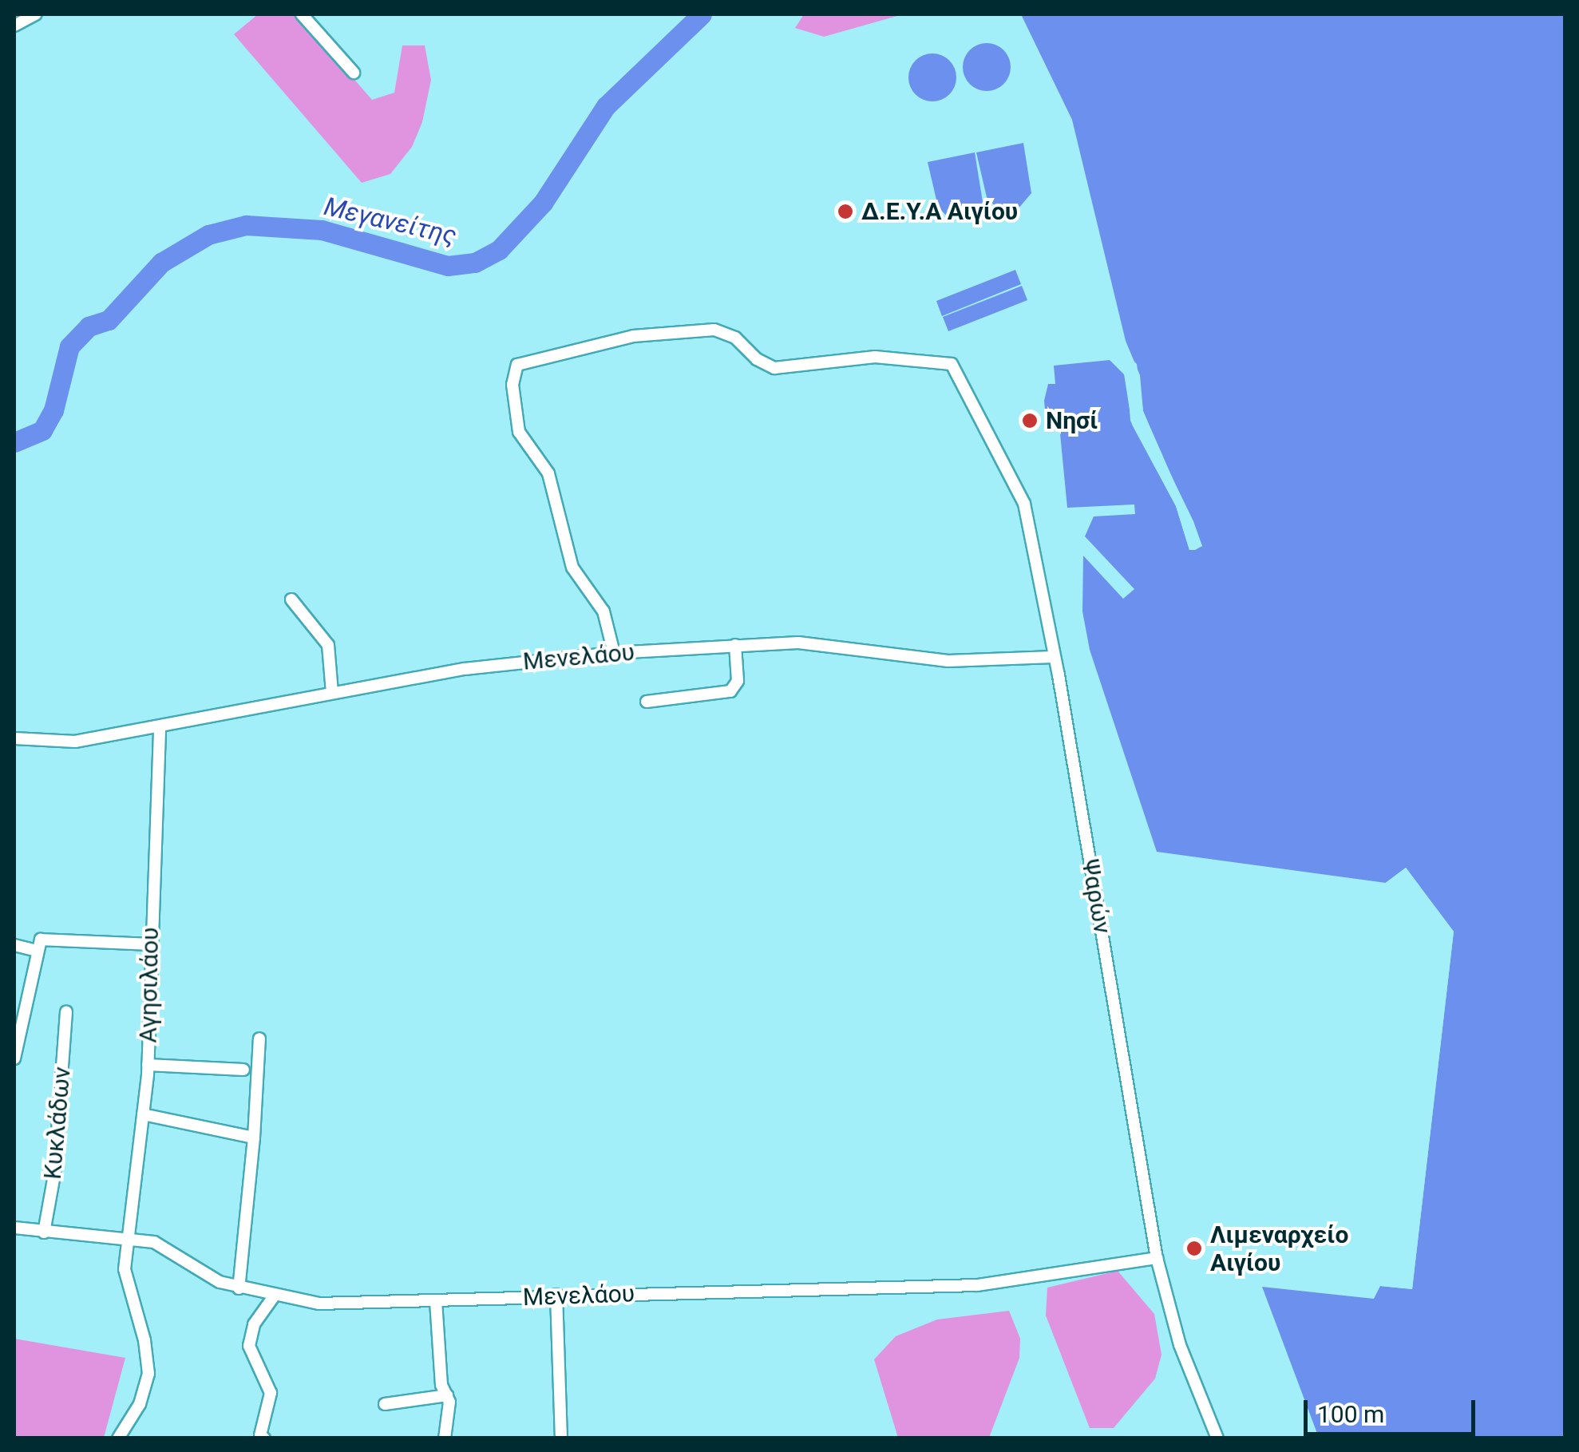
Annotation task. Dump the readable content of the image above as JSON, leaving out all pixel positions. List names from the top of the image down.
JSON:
{
  "streets": {
    "street": [
      "Μενελάου",
      "Ψαρών",
      "Αγησιλάου",
      "Κυκλάδων"
    ]
  },
  "crossings": [
    ["Μενελάου", "Ψαρών"],
    ["Μενελάου", "Αγησιλάου"],
    ["Μενελάου", "Κυκλάδων"]
  ],
  "water": ["Μεγανείτης"],
  "places": ["Δ.Ε.Υ.Α Αιγίου", "Νησί", "Λιμεναρχείο Αιγίου"],
  "scale_bar": "100 m"
}
